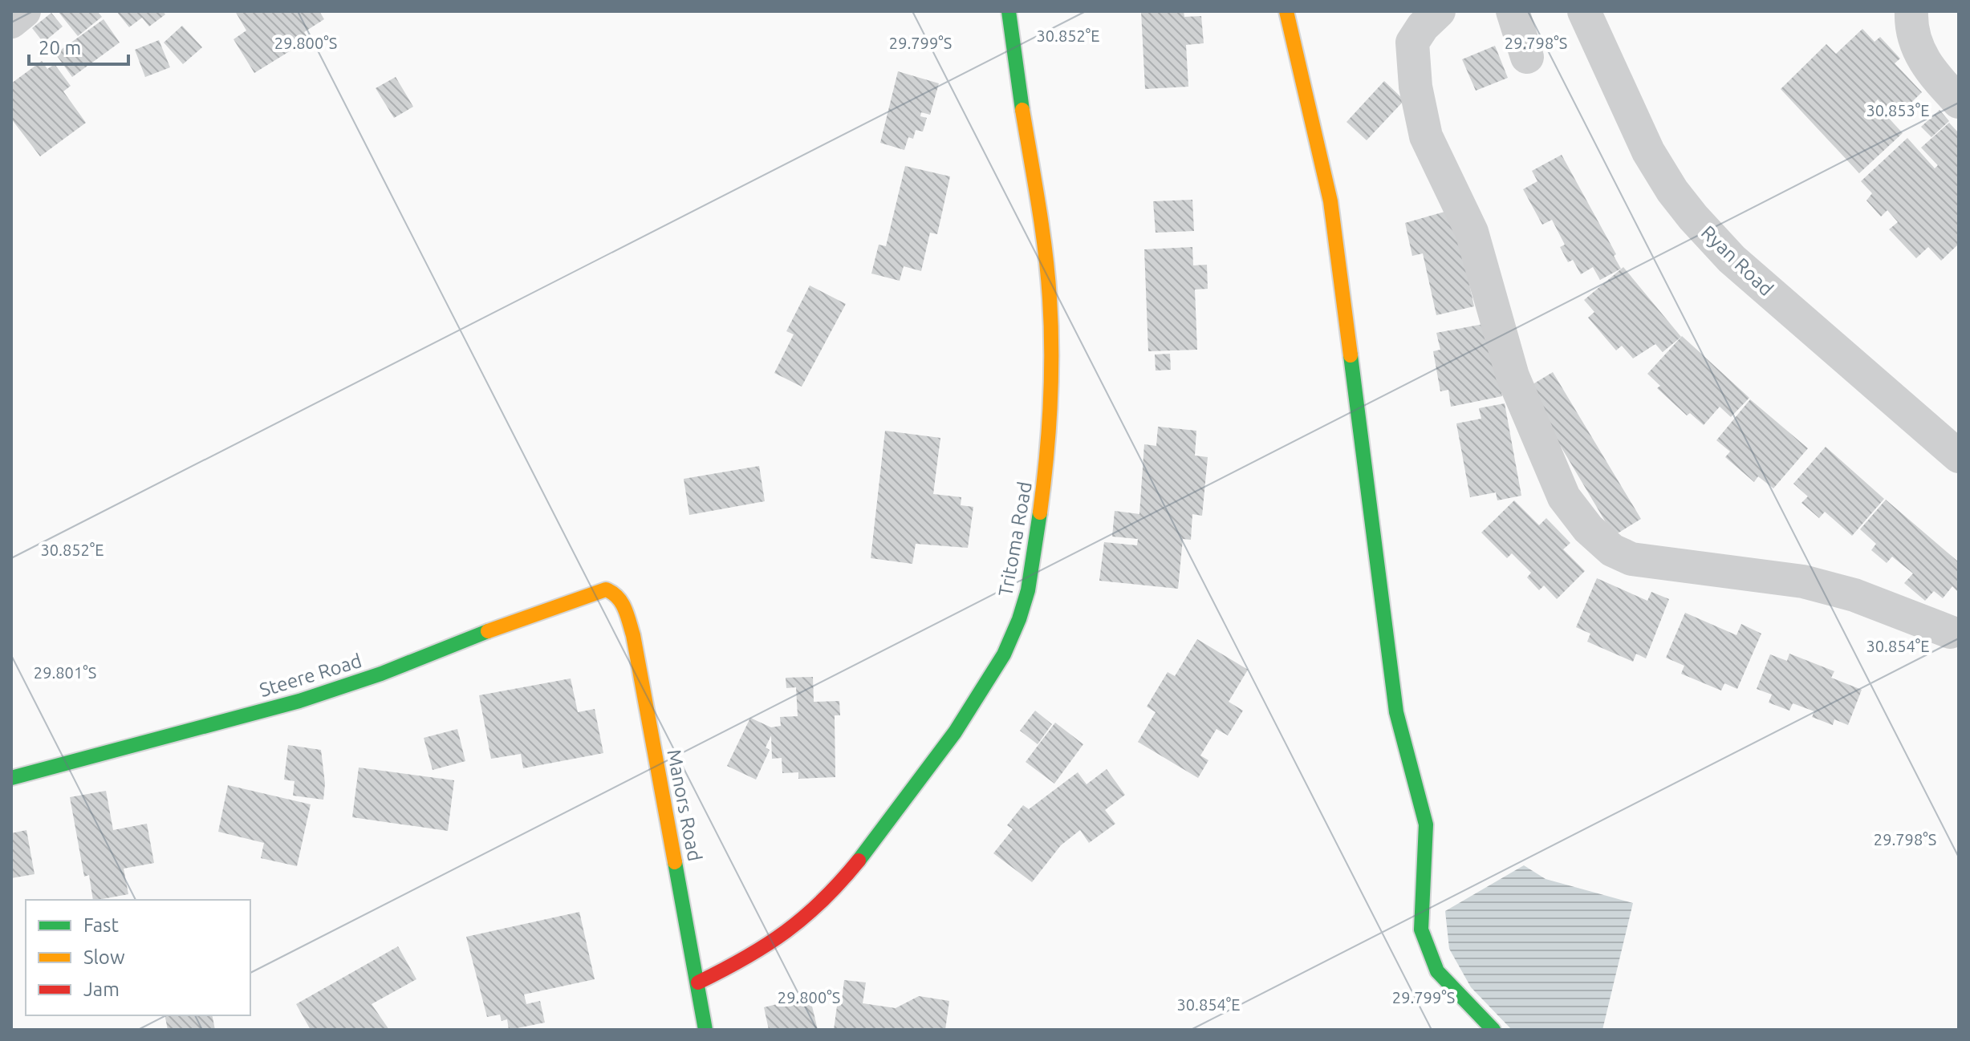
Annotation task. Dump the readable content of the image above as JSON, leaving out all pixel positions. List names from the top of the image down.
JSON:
{
  "streets": {
    "street": [
      "Ryan Road",
      "Tritoma Road",
      "Steere Road",
      "Manors Road"
    ]
  },
  "crossings": [
    ["Tritoma Road", "Manors Road"],
    ["Steere Road", "Manors Road"]
  ],
  "legend": ["Fast", "Slow", "Jam"],
  "scale_bar": "20 m",
  "coordinates": [
    "30.852°E",
    "29.800°S",
    "29.799°S",
    "29.798°S",
    "30.853°E",
    "30.854°E",
    "29.801°S"
  ]
}
